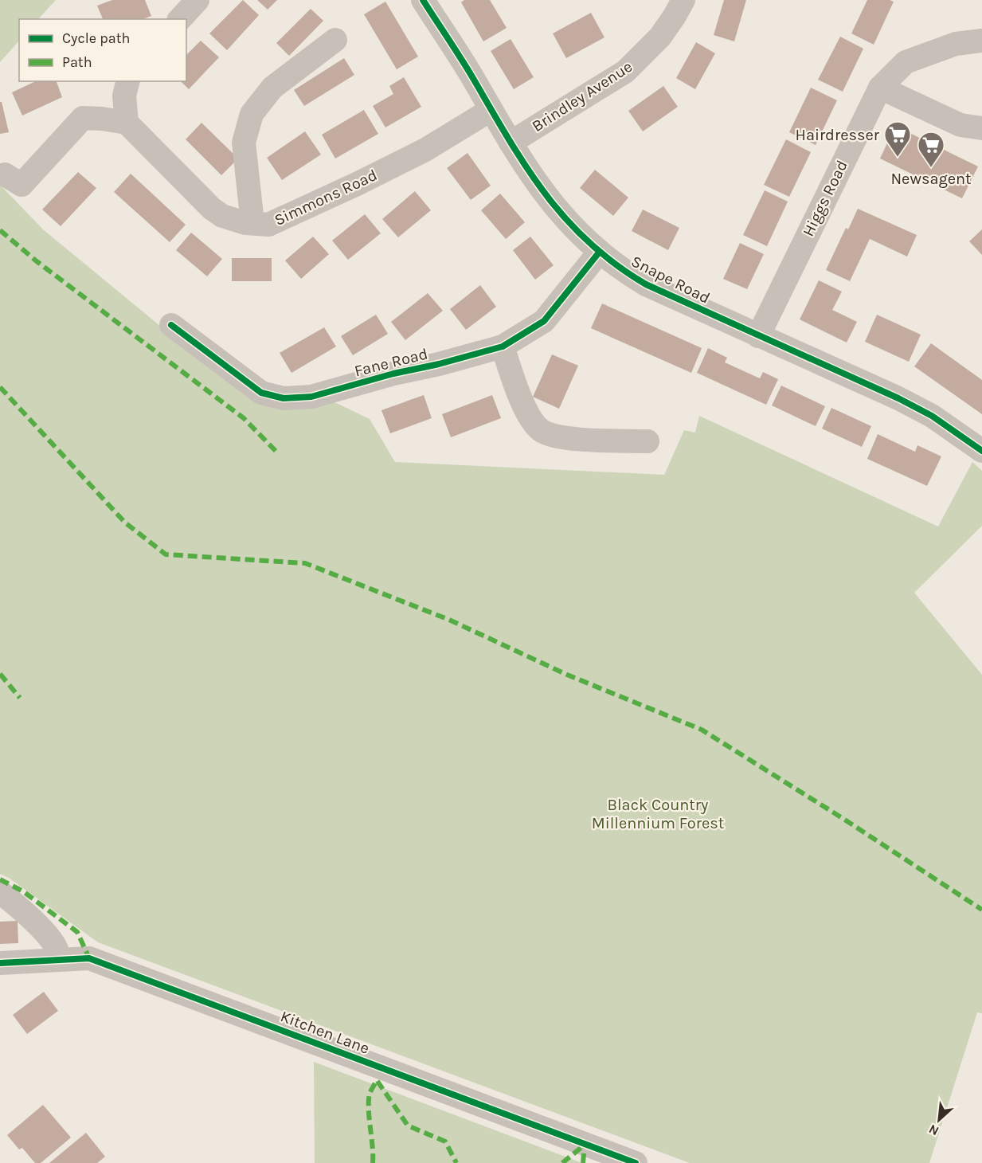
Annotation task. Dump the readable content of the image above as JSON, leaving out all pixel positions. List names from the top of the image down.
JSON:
{
  "streets": {
    "street": [
      "Brindley Avenue",
      "Simmons Road",
      "Higgs Road",
      "Snape Road",
      "Fane Road",
      "Kitchen Lane"
    ]
  },
  "crossings": [
    ["Brindley Avenue", "Snape Road"],
    ["Simmons Road", "Snape Road"],
    ["Higgs Road", "Snape Road"],
    ["Snape Road", "Fane Road"]
  ],
  "parks": ["Black Country Millennium Forest"],
  "places": {
    "supermarket": ["Hairdresser", "Newsagent"]
  },
  "legend": ["Cycle path", "Path"],
  "north": "bottom left"
}
